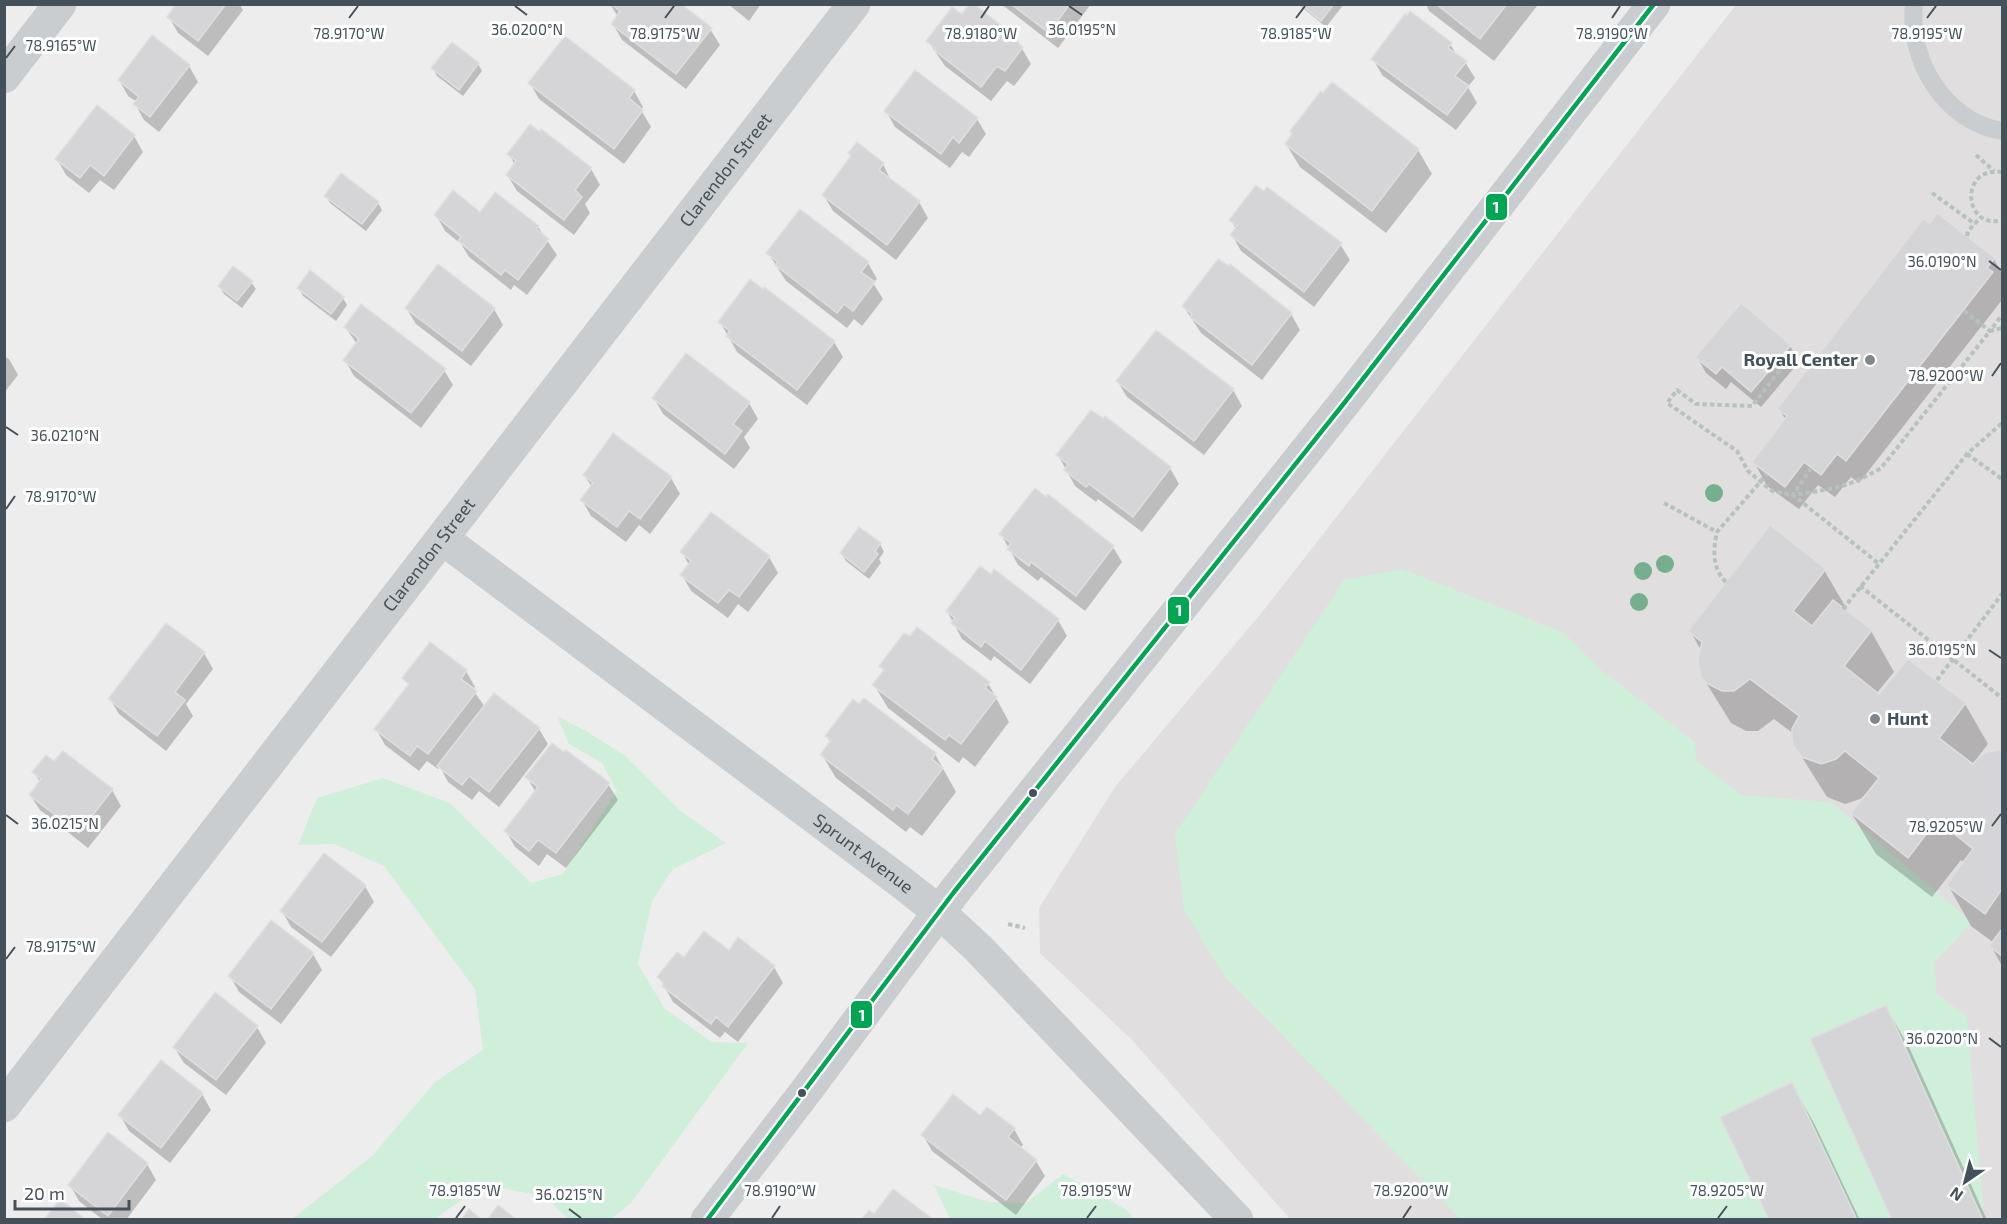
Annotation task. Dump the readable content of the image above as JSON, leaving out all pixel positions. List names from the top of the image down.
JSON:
{
  "streets": {
    "street": ["Clarendon Street", "Sprunt Avenue"]
  },
  "crossings": [
    ["Clarendon Street", "Sprunt Avenue"]
  ],
  "places": ["Royall Center", "Hunt"],
  "lines": ["transit line 1"],
  "scale_bar": "20 m",
  "north": "bottom left",
  "coordinates": [
    "36.0200°N",
    "36.0195°N",
    "78.9170°W",
    "78.9175°W",
    "78.9180°W",
    "78.9185°W",
    "78.9190°W",
    "78.9195°W",
    "78.9165°W",
    "36.0190°N",
    "78.9200°W",
    "36.0210°N",
    "36.0215°N",
    "78.9205°W"
  ]
}
